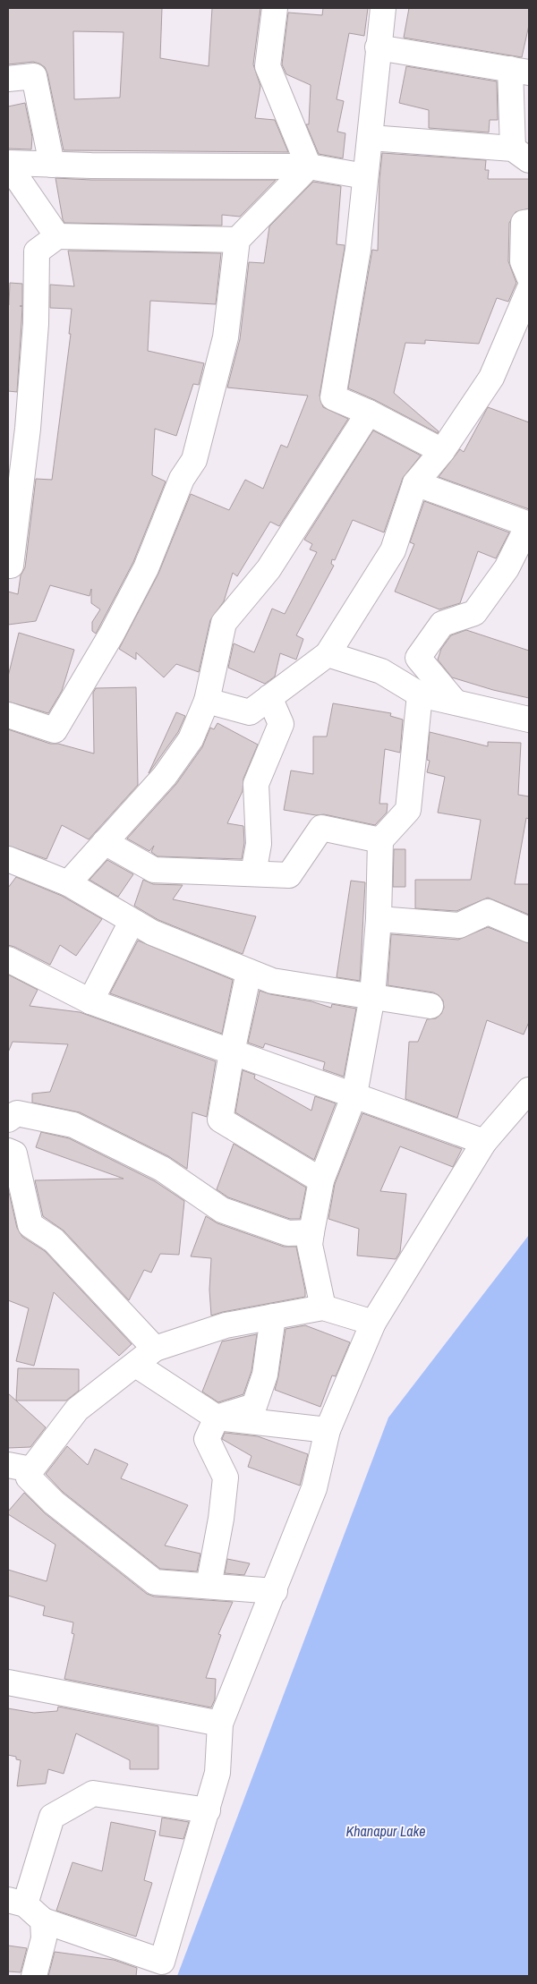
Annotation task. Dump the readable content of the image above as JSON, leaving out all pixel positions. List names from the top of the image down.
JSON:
{
  "water": ["Khanapur Lake"]
}
